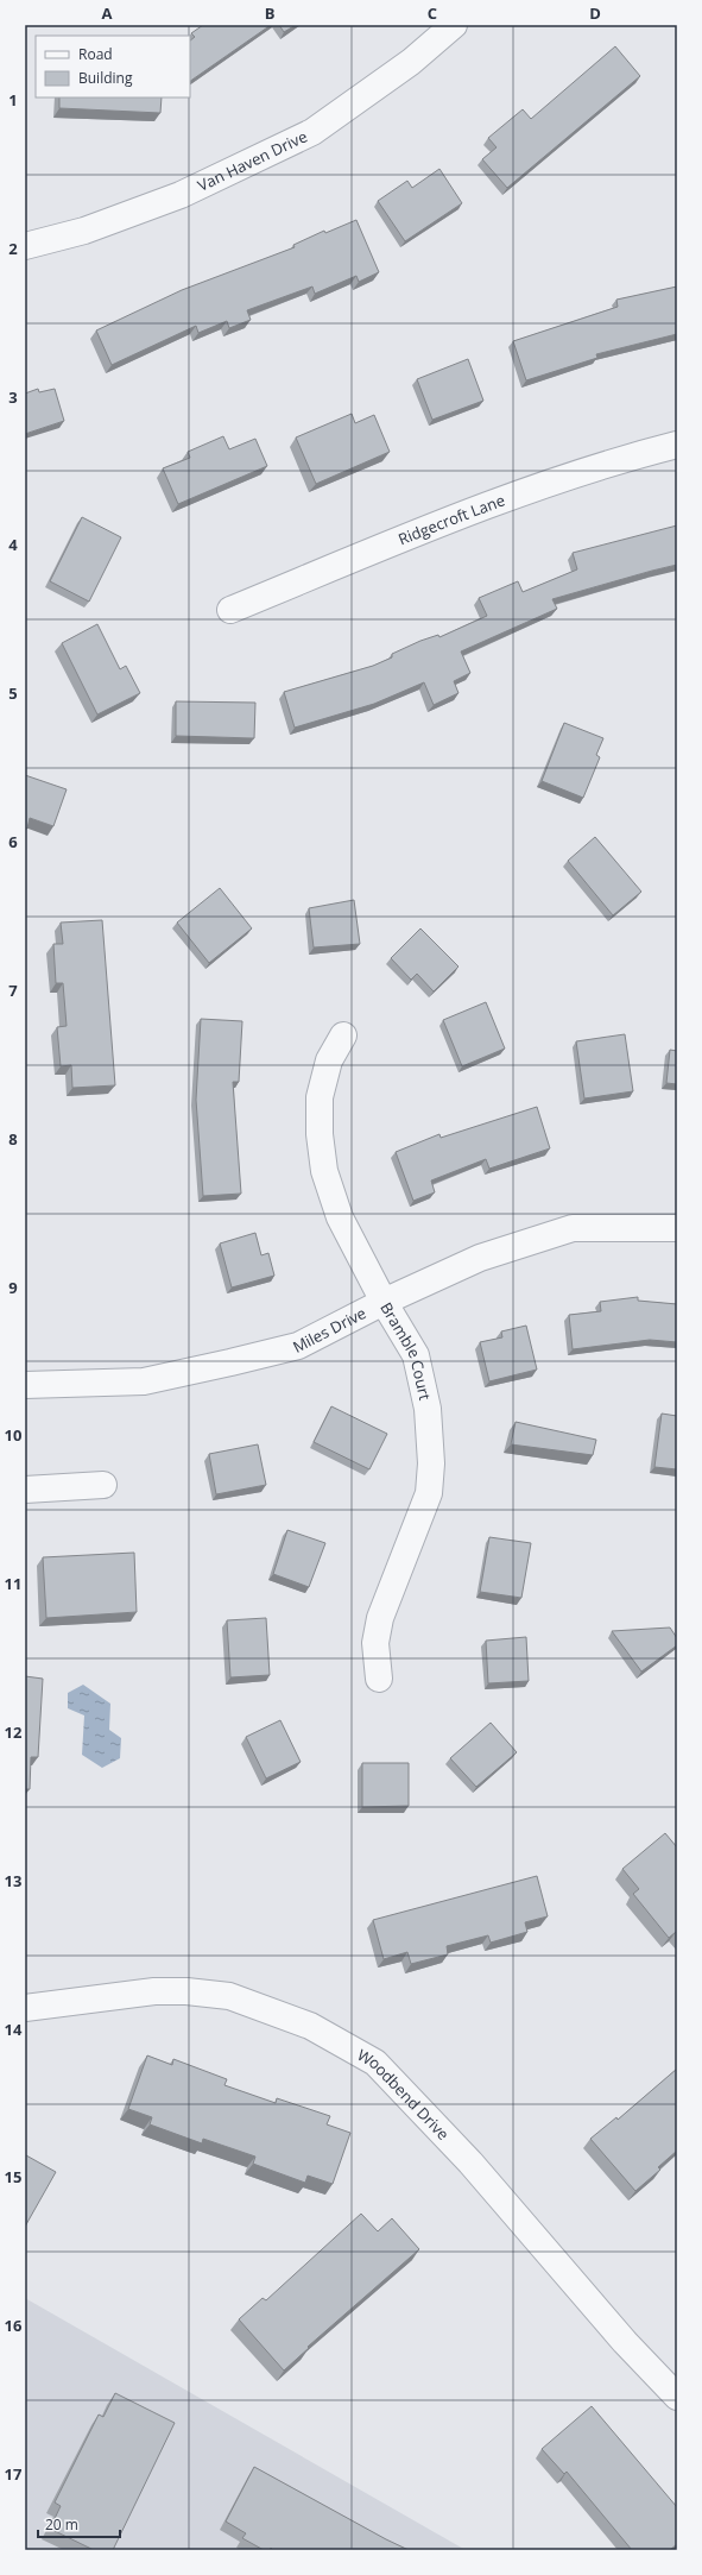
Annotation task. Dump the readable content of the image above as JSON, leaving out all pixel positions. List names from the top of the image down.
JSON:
{
  "streets": {
    "street": [
      "Van Haven Drive",
      "Ridgecroft Lane",
      "Miles Drive",
      "Bramble Court",
      "Woodbend Drive"
    ]
  },
  "crossings": [
    ["Miles Drive", "Bramble Court"]
  ],
  "legend": ["Road", "Building"],
  "scale_bar": "20 m",
  "grid": {
    "columns": [
      "A",
      "B",
      "C",
      "D"
    ],
    "rows": [
      "1",
      "2",
      "3",
      "4",
      "5",
      "6",
      "7",
      "8",
      "9",
      "10",
      "11",
      "12",
      "13",
      "14",
      "15",
      "16",
      "17"
    ]
  }
}
